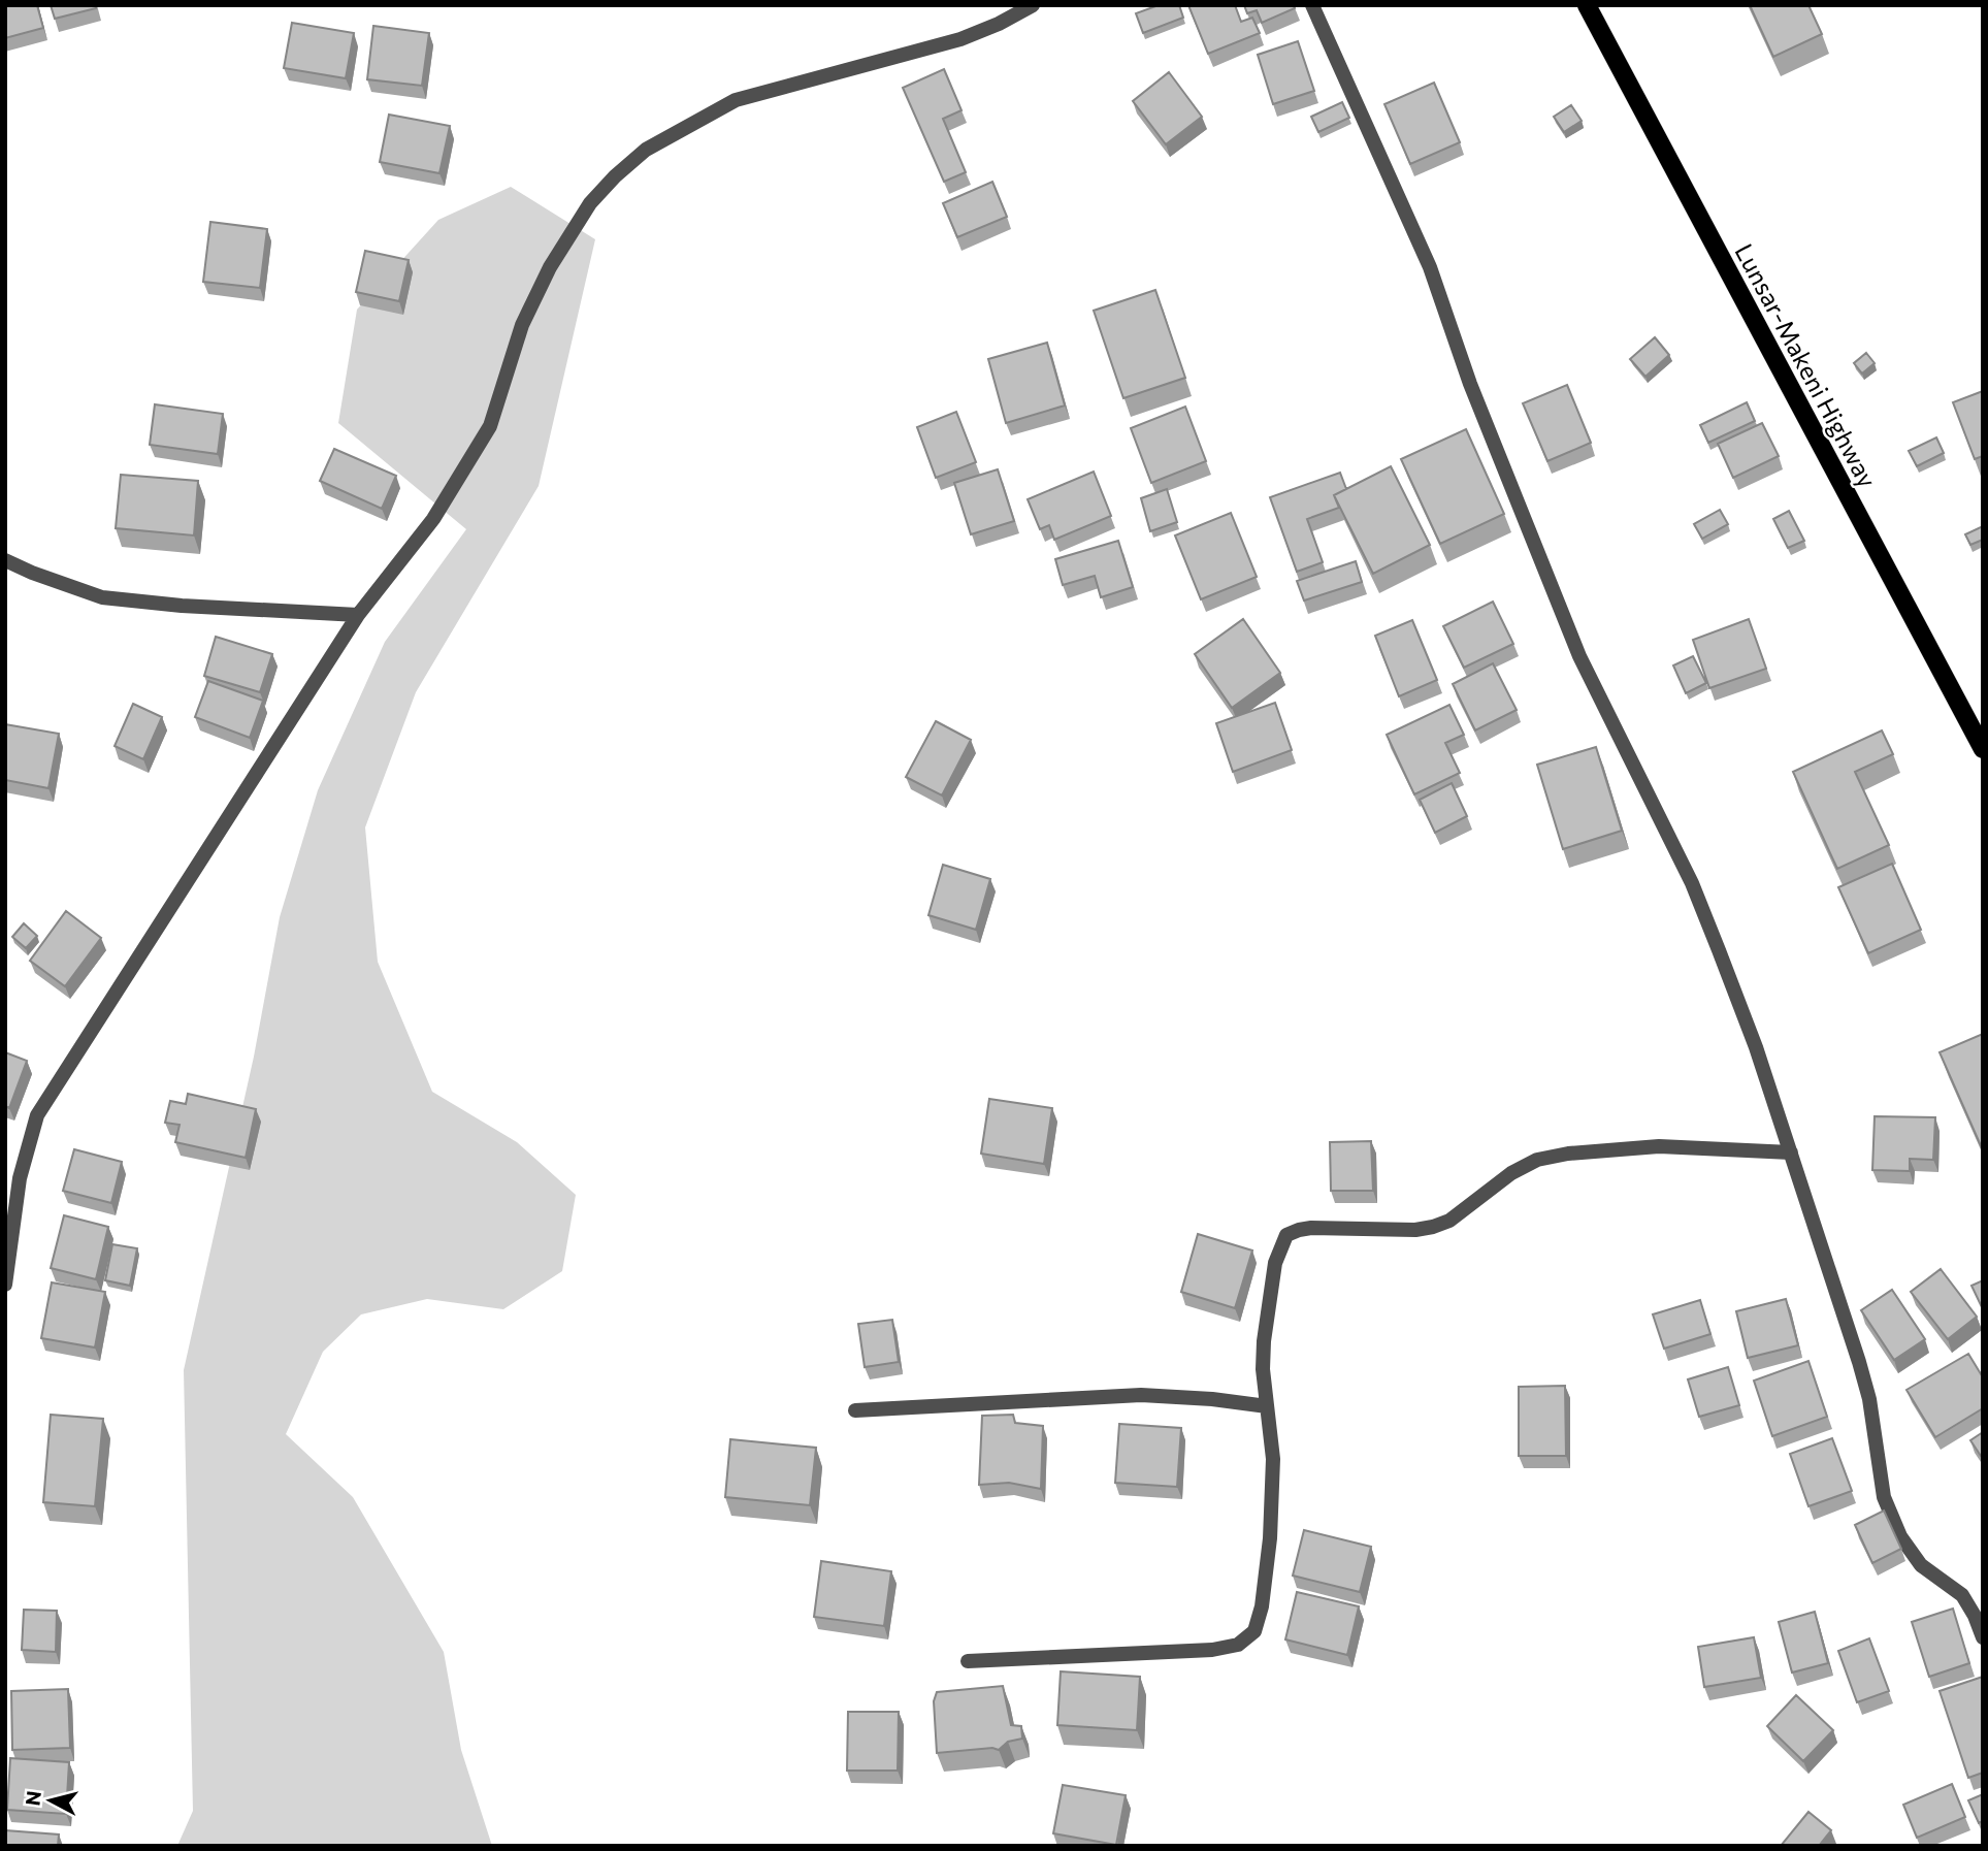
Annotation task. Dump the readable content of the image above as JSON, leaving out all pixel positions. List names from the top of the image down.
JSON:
{
  "streets": {
    "main road": ["Lunsar-Makeni Highway"]
  },
  "north": "left"
}
